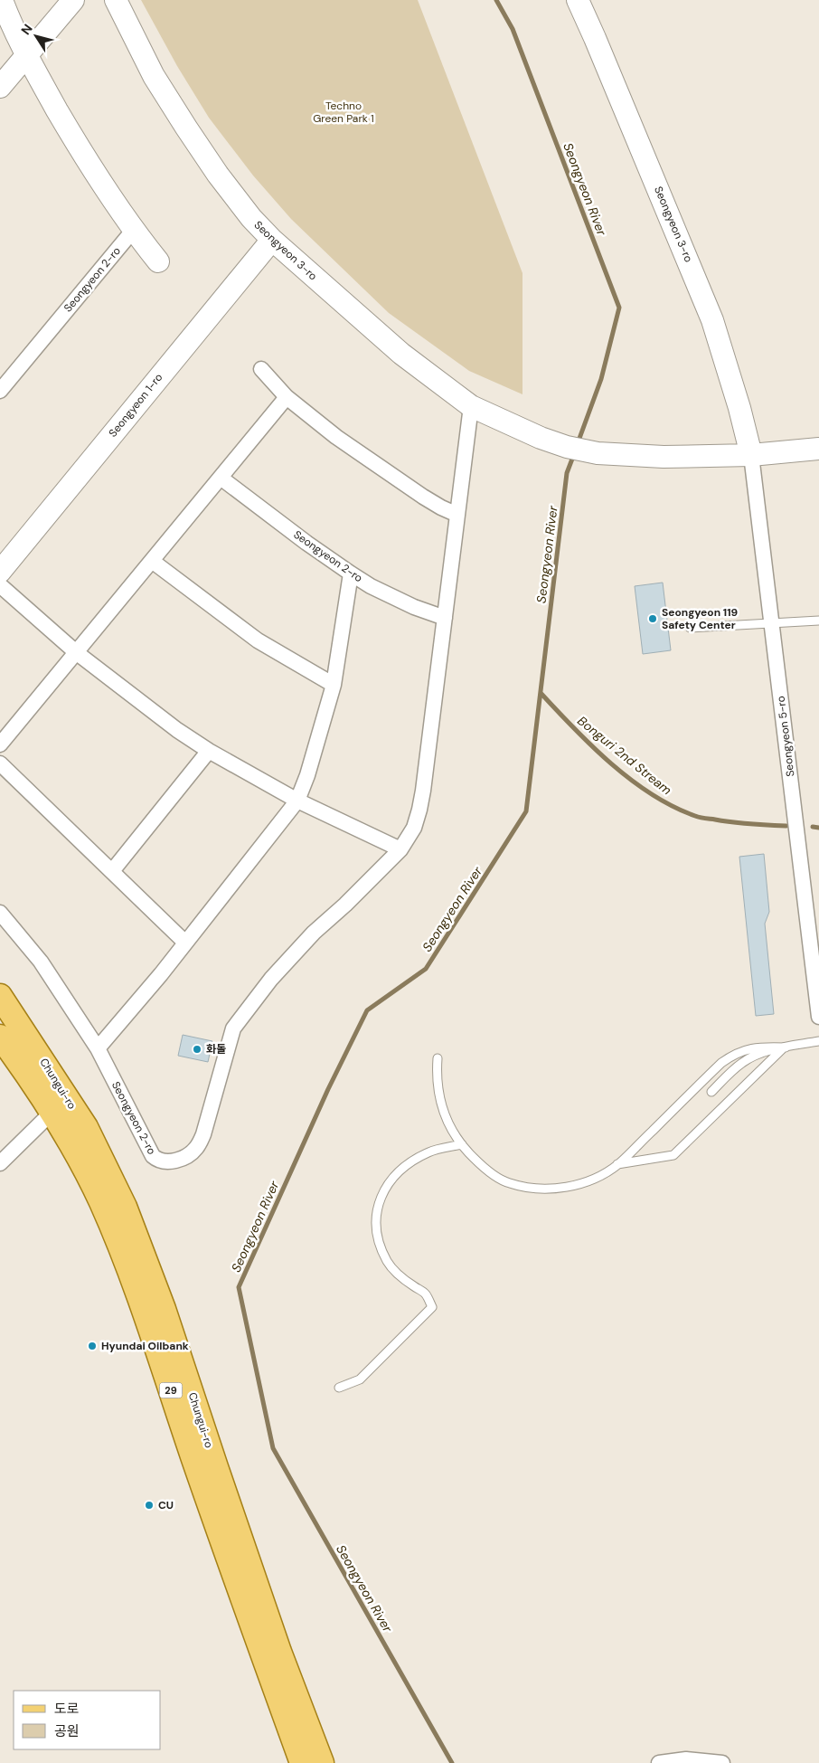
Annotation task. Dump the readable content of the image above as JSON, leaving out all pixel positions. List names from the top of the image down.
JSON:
{
  "streets": {
    "main road": ["Chungui-ro", "29"],
    "street": [
      "Seongyeon 3-ro",
      "Seongyeon 2-ro",
      "Seongyeon 1-ro",
      "Seongyeon 5-ro"
    ]
  },
  "crossings": [
    ["Seongyeon 3-ro", "Seongyeon 2-ro"],
    ["Seongyeon 3-ro", "Seongyeon 1-ro"],
    ["Seongyeon 3-ro", "Seongyeon 5-ro"]
  ],
  "water": ["Seongyeon River", "Bonguri 2nd Stream"],
  "parks": ["Techno Green Park 1"],
  "places": [
    "Seongyeon 119 Safety Center",
    "화돌",
    "Hyundai Oilbank",
    "CU"
  ],
  "legend": ["도로", "공원"],
  "north": "top left"
}
